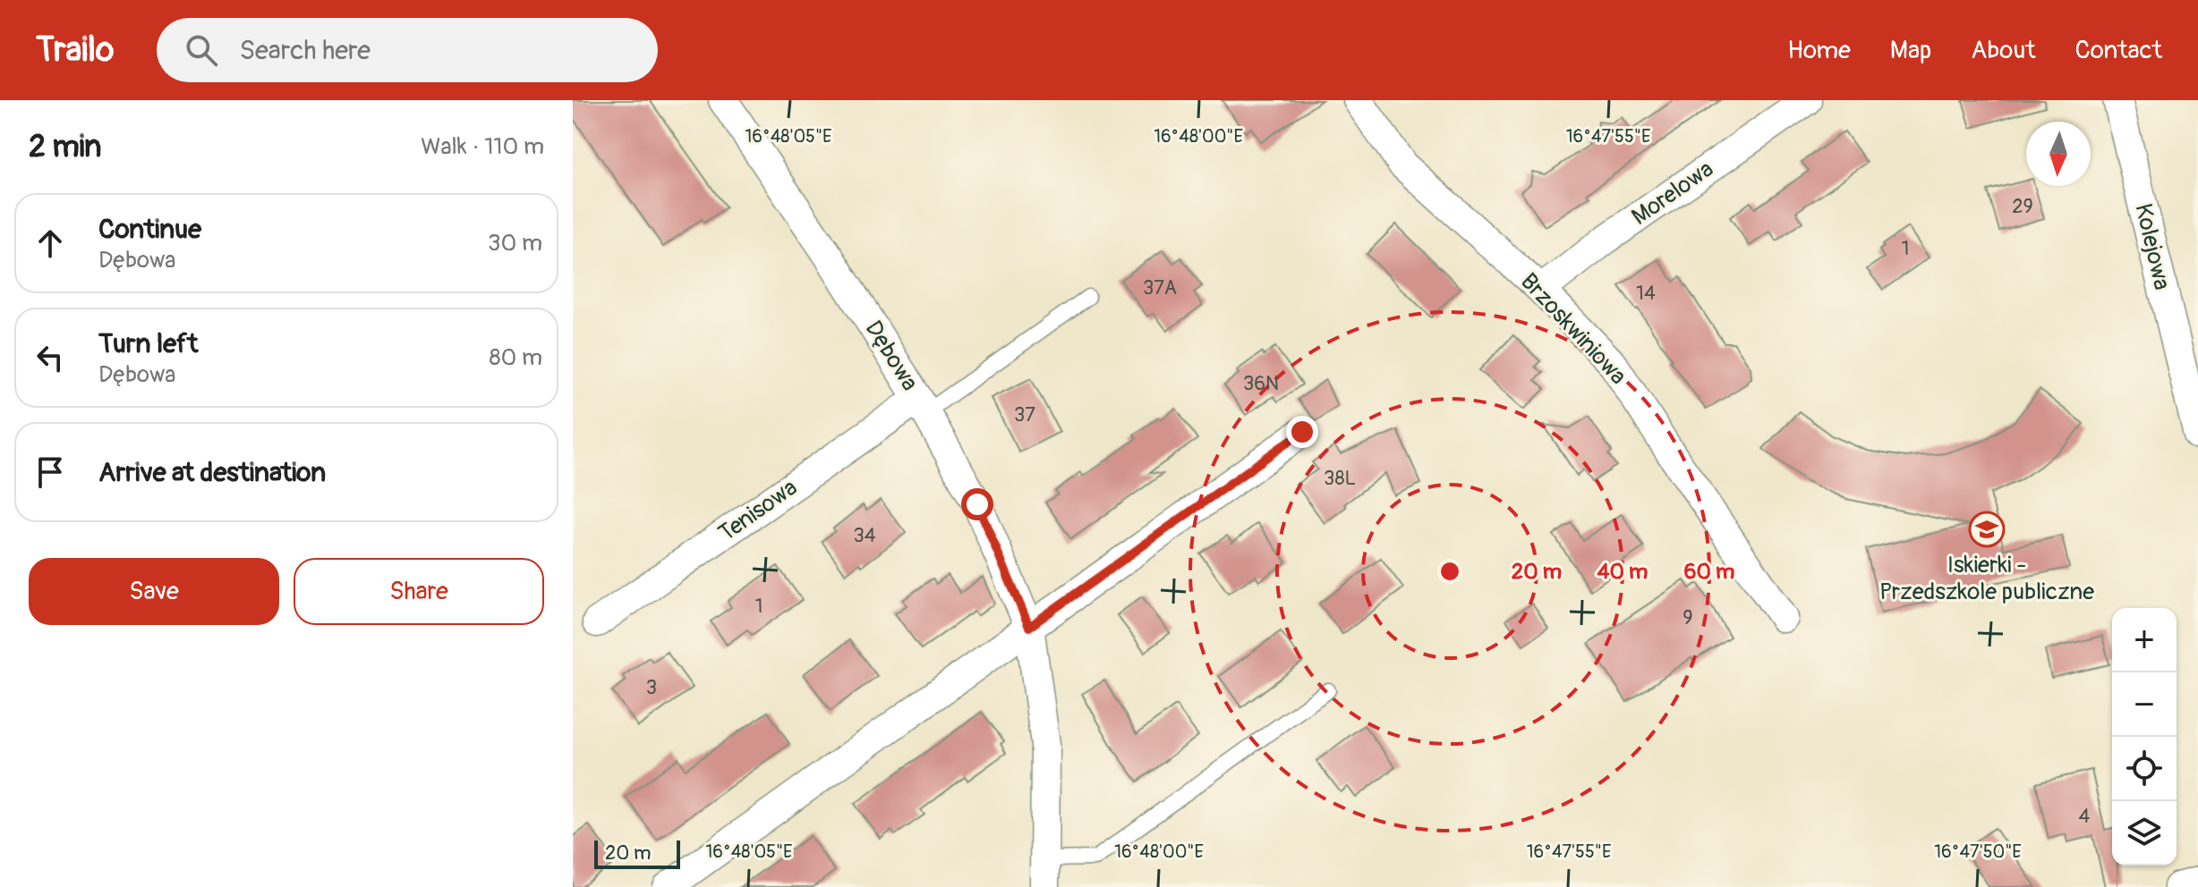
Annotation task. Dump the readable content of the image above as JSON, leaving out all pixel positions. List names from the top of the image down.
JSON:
{
  "streets": {
    "street": [
      "Morelowa",
      "Kolejowa",
      "Brzoskwiniowa",
      "Dębowa",
      "Tenisowa"
    ]
  },
  "crossings": [
    ["Morelowa", "Brzoskwiniowa"],
    ["Dębowa", "Tenisowa"]
  ],
  "places": {
    "school or university": ["Iskierki - Przedszkole publiczne"]
  },
  "house_numbers": [
    "29",
    "1",
    "37A",
    "14",
    "36N",
    "37",
    "38L",
    "34",
    "1",
    "9",
    "3",
    "4"
  ],
  "scale_bar": "20 m",
  "north": "bottom",
  "page": {
    "header": "Trailo",
    "search": "Search here",
    "nav": [
      "Home",
      "Map",
      "About",
      "Contact"
    ],
    "heading": ["2 min", "Walk · 110 m"],
    "list": [
      ["Continue", "Dębowa", "30 m"],
      ["Turn left", "Dębowa", "80 m"],
      "Arrive at destination"
    ],
    "buttons": ["Save", "Share"],
    "map_buttons": ["+", "−"],
    "scale": "20 m"
  },
  "coordinates": [
    "16°48'05\"E",
    "16°48'00\"E",
    "16°47'55\"E",
    "16°47'50\"E"
  ],
  "rings": ["20 m", "40 m", "60 m"]
}
